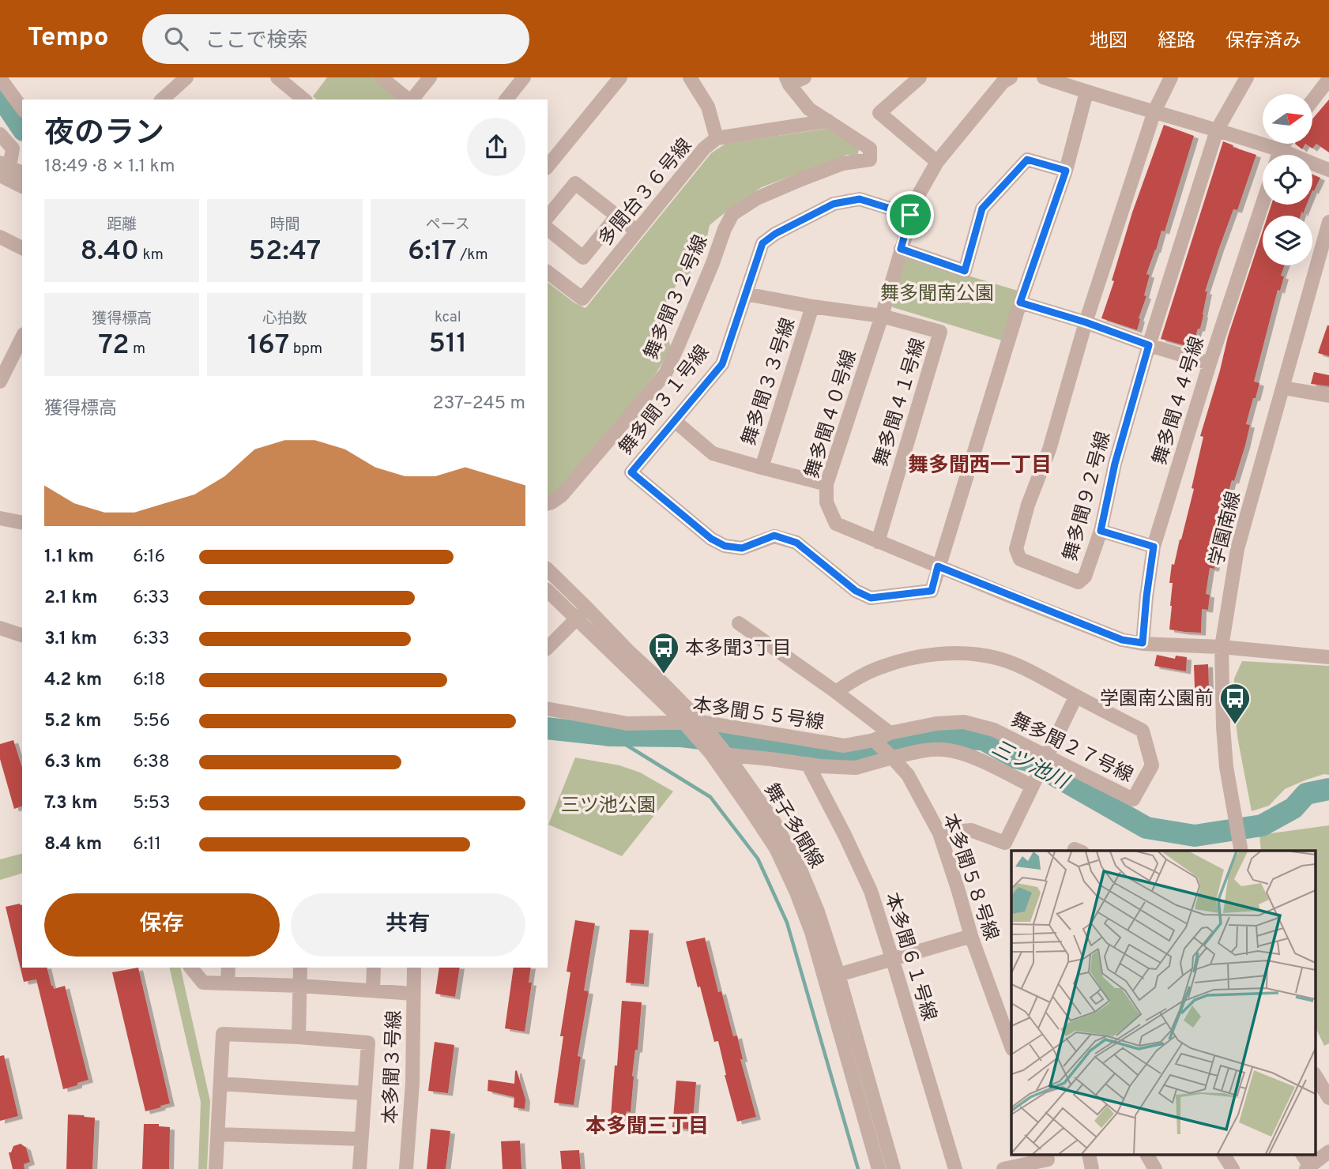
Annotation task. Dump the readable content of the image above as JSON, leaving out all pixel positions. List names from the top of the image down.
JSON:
{
  "streets": {
    "street": [
      "多聞台３６号線",
      "舞多聞３２号線",
      "舞多聞３３号線",
      "舞多聞３１号線",
      "舞多聞４４号線",
      "舞多聞４１号線",
      "舞多聞４０号線",
      "舞多聞９２号線",
      "学園南線",
      "本多聞５５号線",
      "舞多聞２７号線",
      "舞子多聞線",
      "本多聞５８号線",
      "本多聞６１号線",
      "本多聞３号線"
    ]
  },
  "crossings": [
    ["多聞台３６号線", "舞多聞３２号線"],
    ["舞多聞３１号線", "舞多聞４０号線"],
    ["舞多聞４４号線", "舞多聞４０号線"],
    ["舞多聞４１号線", "舞多聞４０号線"],
    ["舞多聞４０号線", "学園南線"],
    ["本多聞５５号線", "舞多聞２７号線"],
    ["本多聞５５号線", "舞子多聞線"]
  ],
  "districts": ["舞多聞西一丁目", "本多聞三丁目"],
  "water": ["三ツ池川"],
  "parks": ["舞多聞南公園", "三ツ池公園"],
  "places": {
    "bus stop": ["本多聞3丁目", "学園南公園前"]
  },
  "north": "right",
  "page": {
    "header": "Tempo",
    "search": "ここで検索",
    "nav": ["地図", "経路", "保存済み"],
    "heading": ["夜のラン", "18:49 · 8 × 1.1 km"],
    "stats": [
      ["距離", "8.40 km"],
      ["時間", "52:47"],
      ["ペース", "6:17 /km"],
      ["獲得標高", "72 m"],
      ["心拍数", "167 bpm"],
      ["kcal", "511"]
    ],
    "chart": ["獲得標高", "237–245 m"],
    "list": [
      {
        "name": "1.1 km",
        "note": "6:16"
      },
      {
        "name": "2.1 km",
        "note": "6:33"
      },
      {
        "name": "3.1 km",
        "note": "6:33"
      },
      {
        "name": "4.2 km",
        "note": "6:18"
      },
      {
        "name": "5.2 km",
        "note": "5:56"
      },
      {
        "name": "6.3 km",
        "note": "6:38"
      },
      {
        "name": "7.3 km",
        "note": "5:53"
      },
      {
        "name": "8.4 km",
        "note": "6:11"
      }
    ],
    "buttons": ["保存", "共有"]
  }
}
